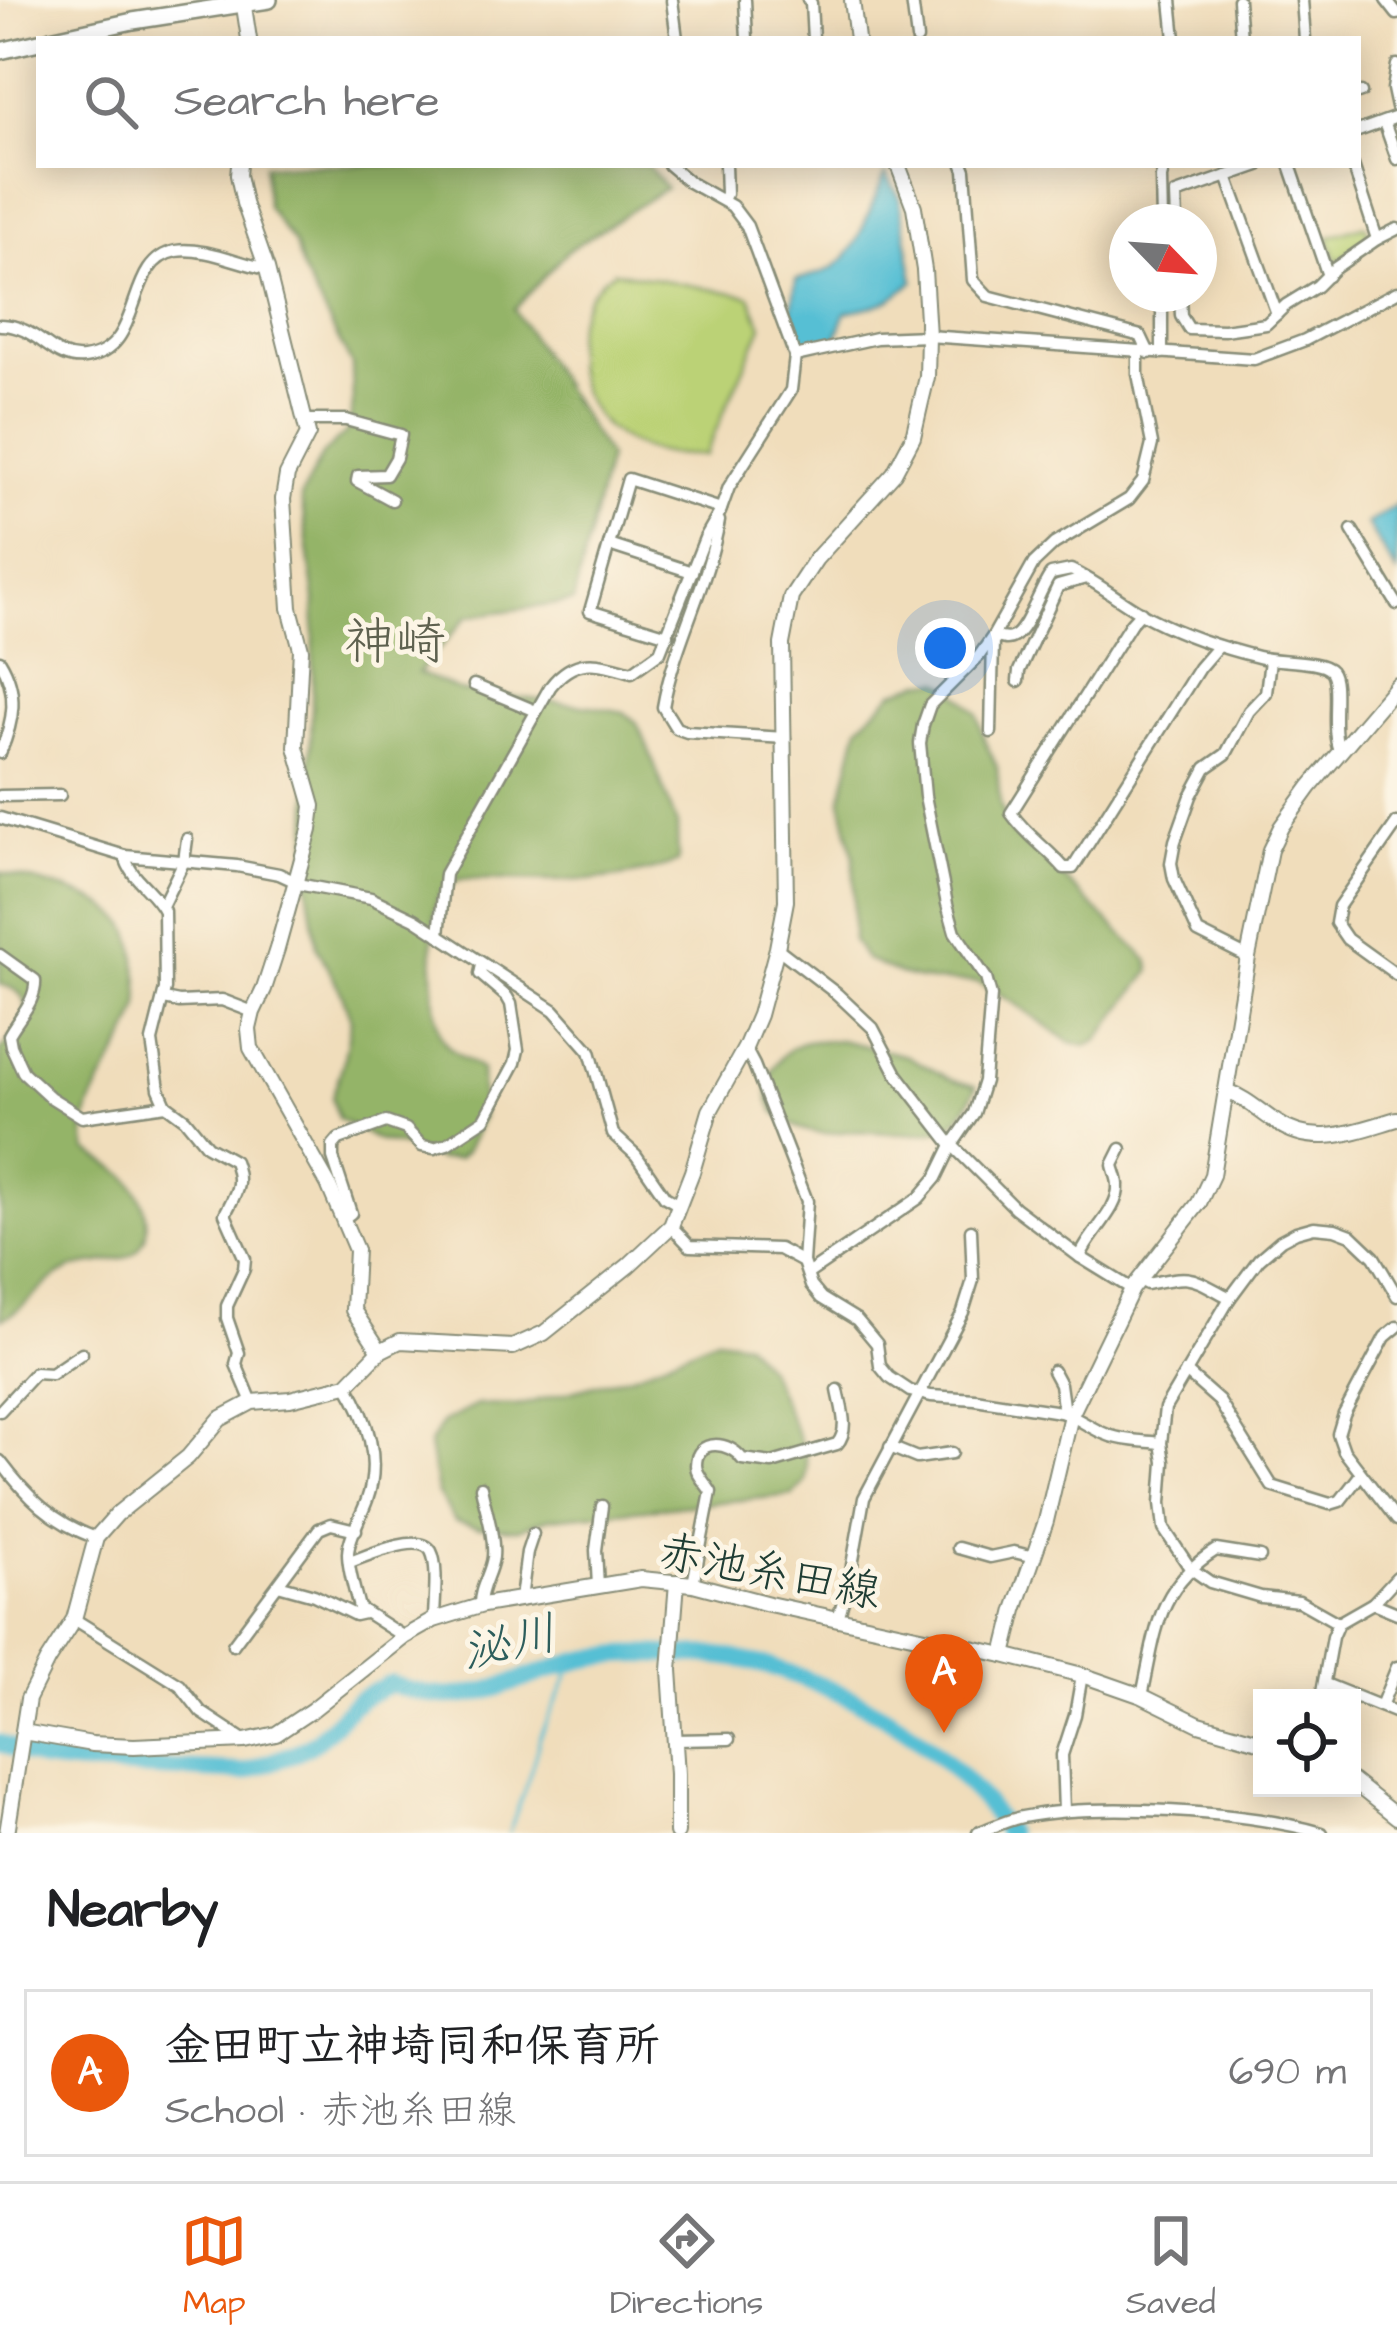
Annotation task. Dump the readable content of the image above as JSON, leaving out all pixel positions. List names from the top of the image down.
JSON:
{
  "streets": {
    "street": ["赤池糸田線"]
  },
  "districts": ["神崎"],
  "water": ["泌川"],
  "north": "bottom right",
  "page": {
    "search": "Search here",
    "pins": "A",
    "heading": "Nearby",
    "list": [
      {
        "mark": "A",
        "name": "金田町立神埼同和保育所",
        "note": "School · 赤池糸田線",
        "value": "690 m"
      }
    ],
    "nav": ["Map", "Directions", "Saved"]
  }
}
